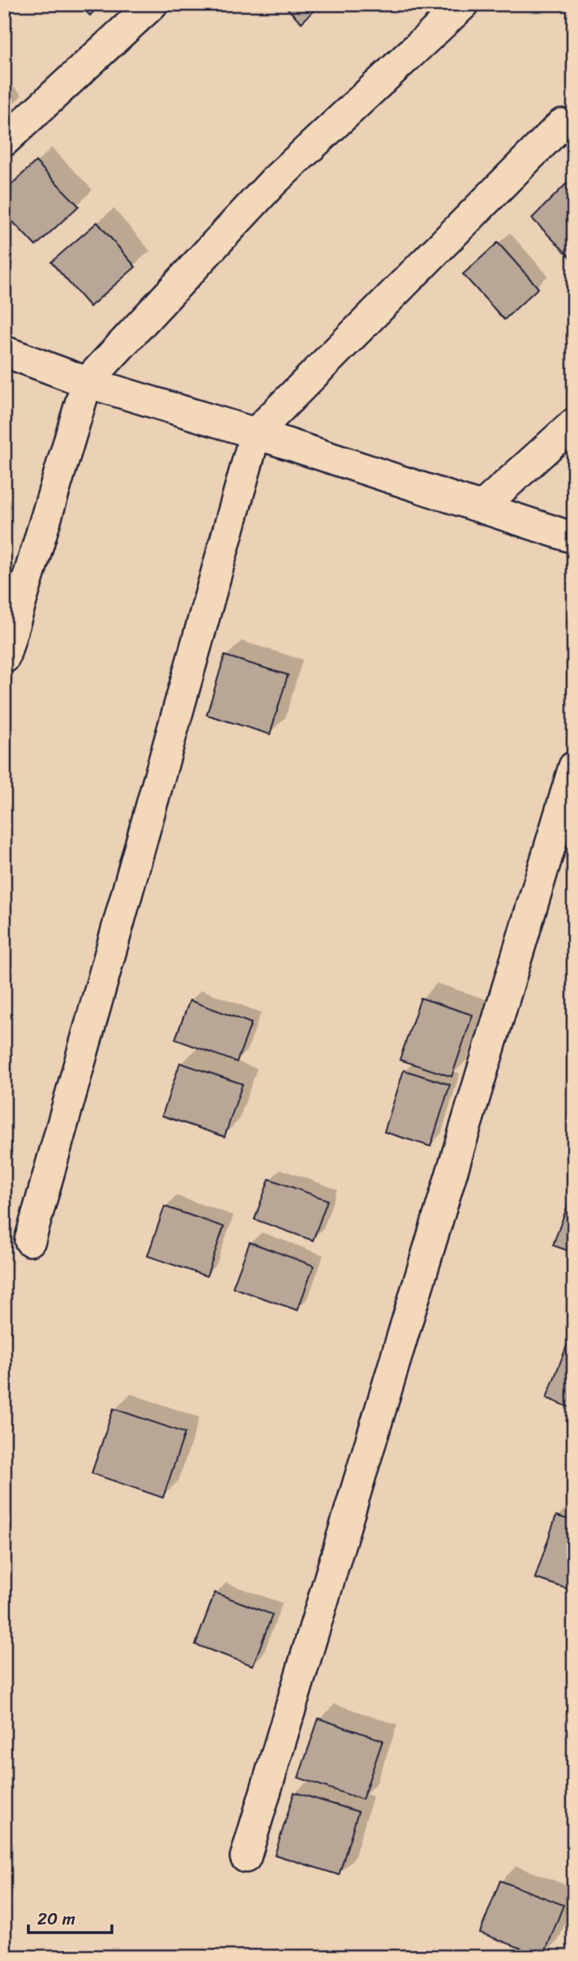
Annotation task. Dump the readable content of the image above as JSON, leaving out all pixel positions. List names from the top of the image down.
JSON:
{
  "scale_bar": "20 m"
}
